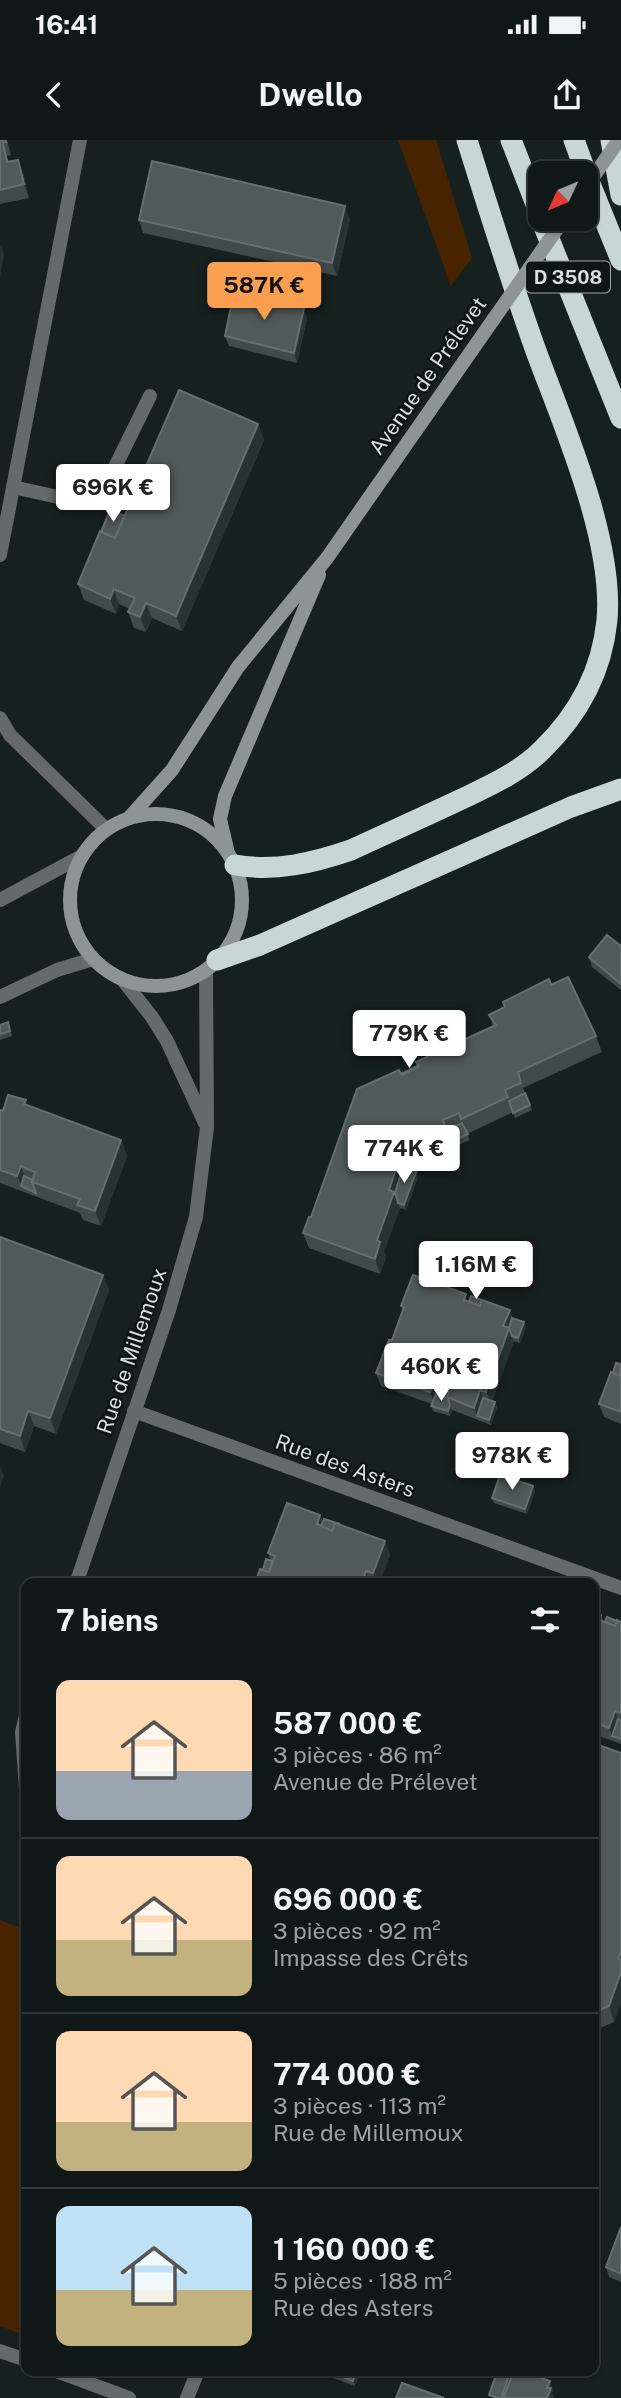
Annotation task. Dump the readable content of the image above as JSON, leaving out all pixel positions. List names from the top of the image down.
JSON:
{
  "streets": {
    "highway": ["D 3508"],
    "street": ["Avenue de Prélevet", "Rue de Millemoux", "Rue des Asters"]
  },
  "crossings": [
    ["Avenue de Prélevet", "Rue de Millemoux"],
    ["Rue de Millemoux", "Rue des Asters"]
  ],
  "north": "bottom left",
  "page": {
    "status": "16:41",
    "header": "Dwello",
    "price": [
      "587K €",
      "696K €",
      "779K €",
      "774K €",
      "1.16M €",
      "460K €",
      "978K €"
    ],
    "heading": "7 biens",
    "list": [
      {
        "name": "587 000 €",
        "note": "3 pièces · 86 m² · Avenue de Prélevet"
      },
      {
        "name": "696 000 €",
        "note": "3 pièces · 92 m² · Impasse des Crêts"
      },
      {
        "name": "774 000 €",
        "note": "3 pièces · 113 m² · Rue de Millemoux"
      },
      {
        "name": "1 160 000 €",
        "note": "5 pièces · 188 m² · Rue des Asters"
      }
    ]
  }
}
